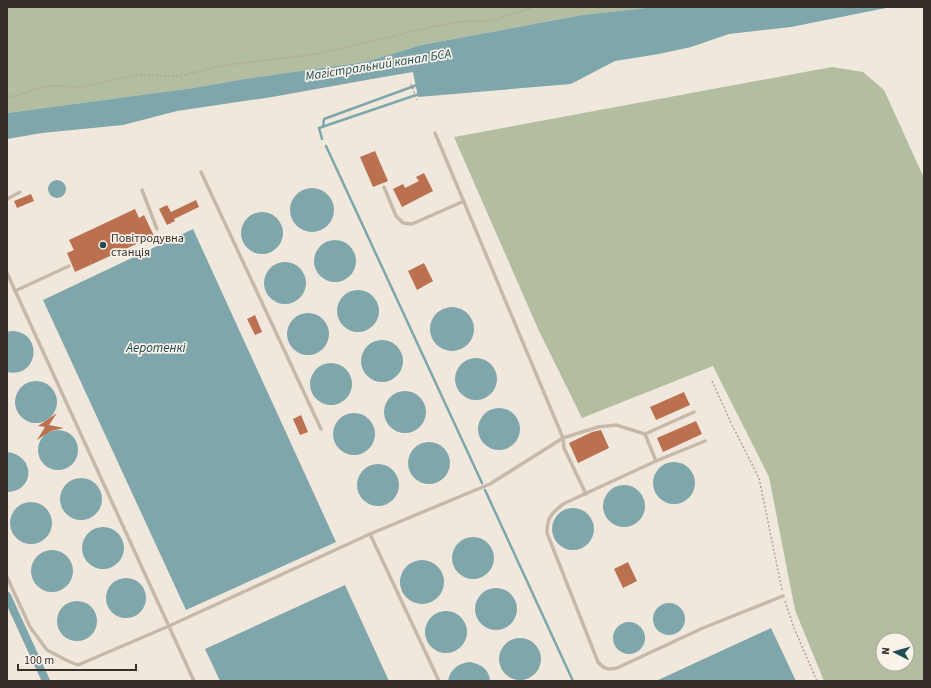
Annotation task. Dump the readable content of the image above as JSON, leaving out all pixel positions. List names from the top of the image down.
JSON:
{
  "water": ["Магістральний канал БСА", "Аеротенкі"],
  "places": ["Повітродувна станція"],
  "scale_bar": "100 m",
  "north": "left"
}
